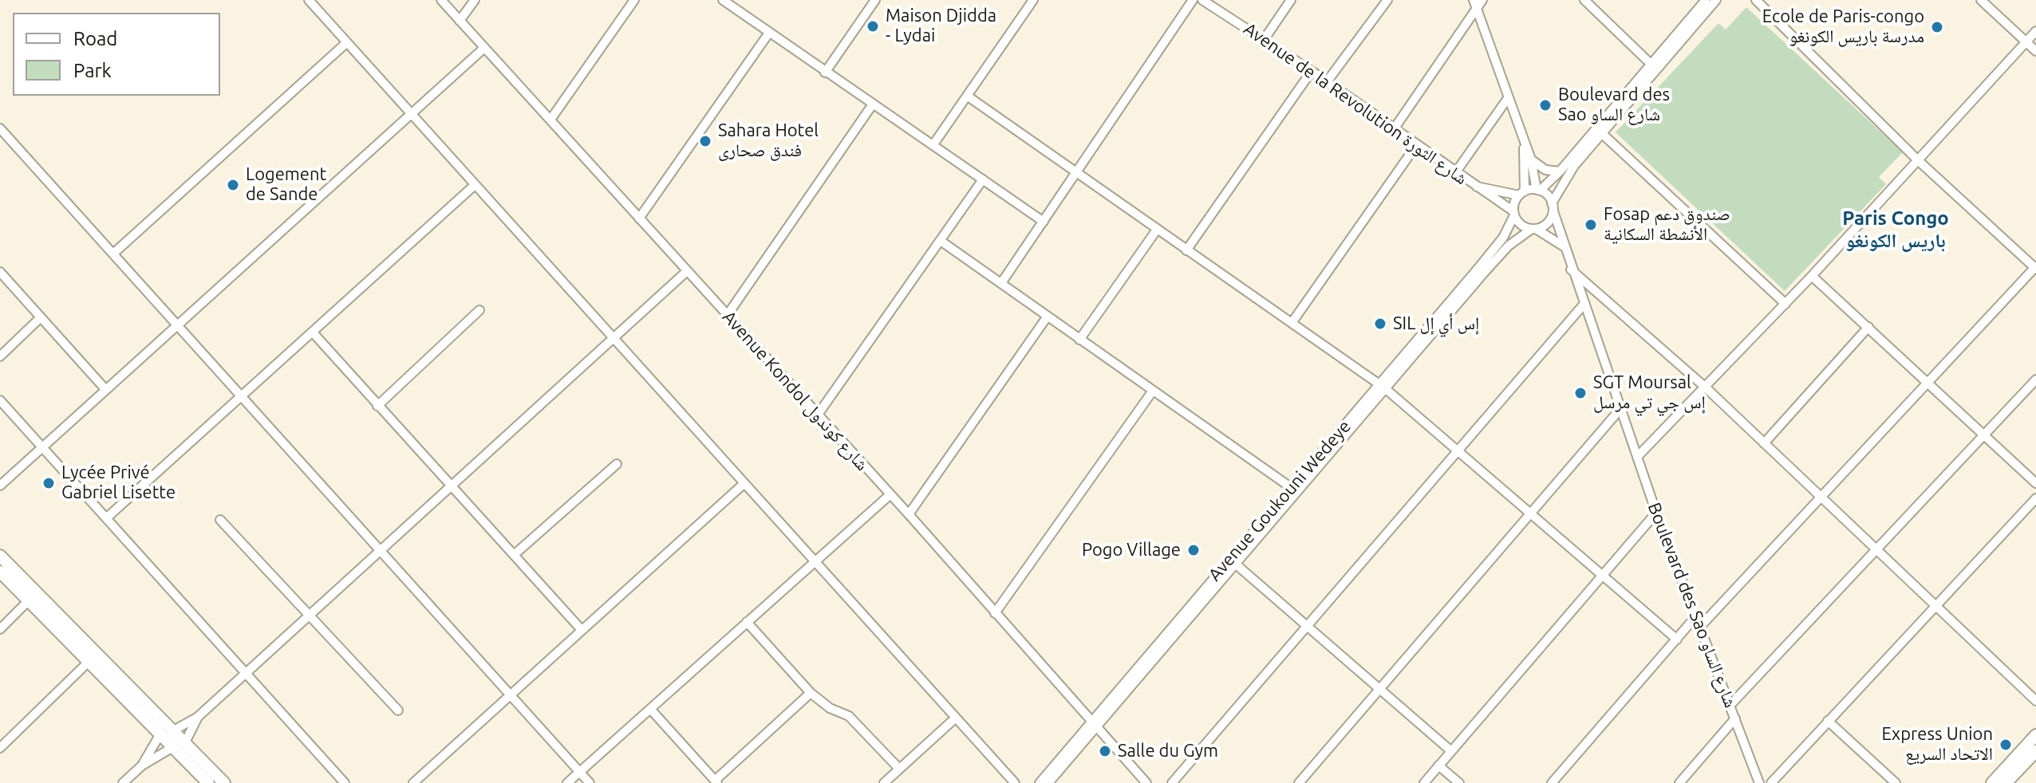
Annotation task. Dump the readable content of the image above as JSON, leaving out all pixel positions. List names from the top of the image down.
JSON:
{
  "streets": {
    "street": [
      "Avenue de la Revolution شارع الثورة",
      "Avenue Kondol شارع كوندول",
      "Avenue Goukouni Wedeye",
      "Boulevard des Sao شارع الساو"
    ]
  },
  "crossings": [
    ["Avenue de la Revolution شارع الثورة", "Avenue Goukouni Wedeye"],
    ["Avenue de la Revolution شارع الثورة", "Boulevard des Sao شارع الساو"],
    ["Avenue Kondol شارع كوندول", "Avenue Goukouni Wedeye"],
    ["Avenue Goukouni Wedeye", "Boulevard des Sao شارع الساو"]
  ],
  "districts": ["Paris Congo باريس الكونغو"],
  "places": [
    "Maison Djidda - Lydai",
    "Ecole de Paris-congo مدرسة باريس الكونغو",
    "Boulevard des Sao شارع الساو",
    "Sahara Hotel فندق صحارى",
    "Logement de Sande",
    "Fosap صندوق دعم الأنشطة السكانية",
    "SIL إس أي إل",
    "SGT Moursal إس جي تي مرسل",
    "Lycée Privé Gabriel Lisette",
    "Pogo Village",
    "Express Union الاتحاد السريع",
    "Salle du Gym"
  ],
  "legend": ["Road", "Park"]
}
